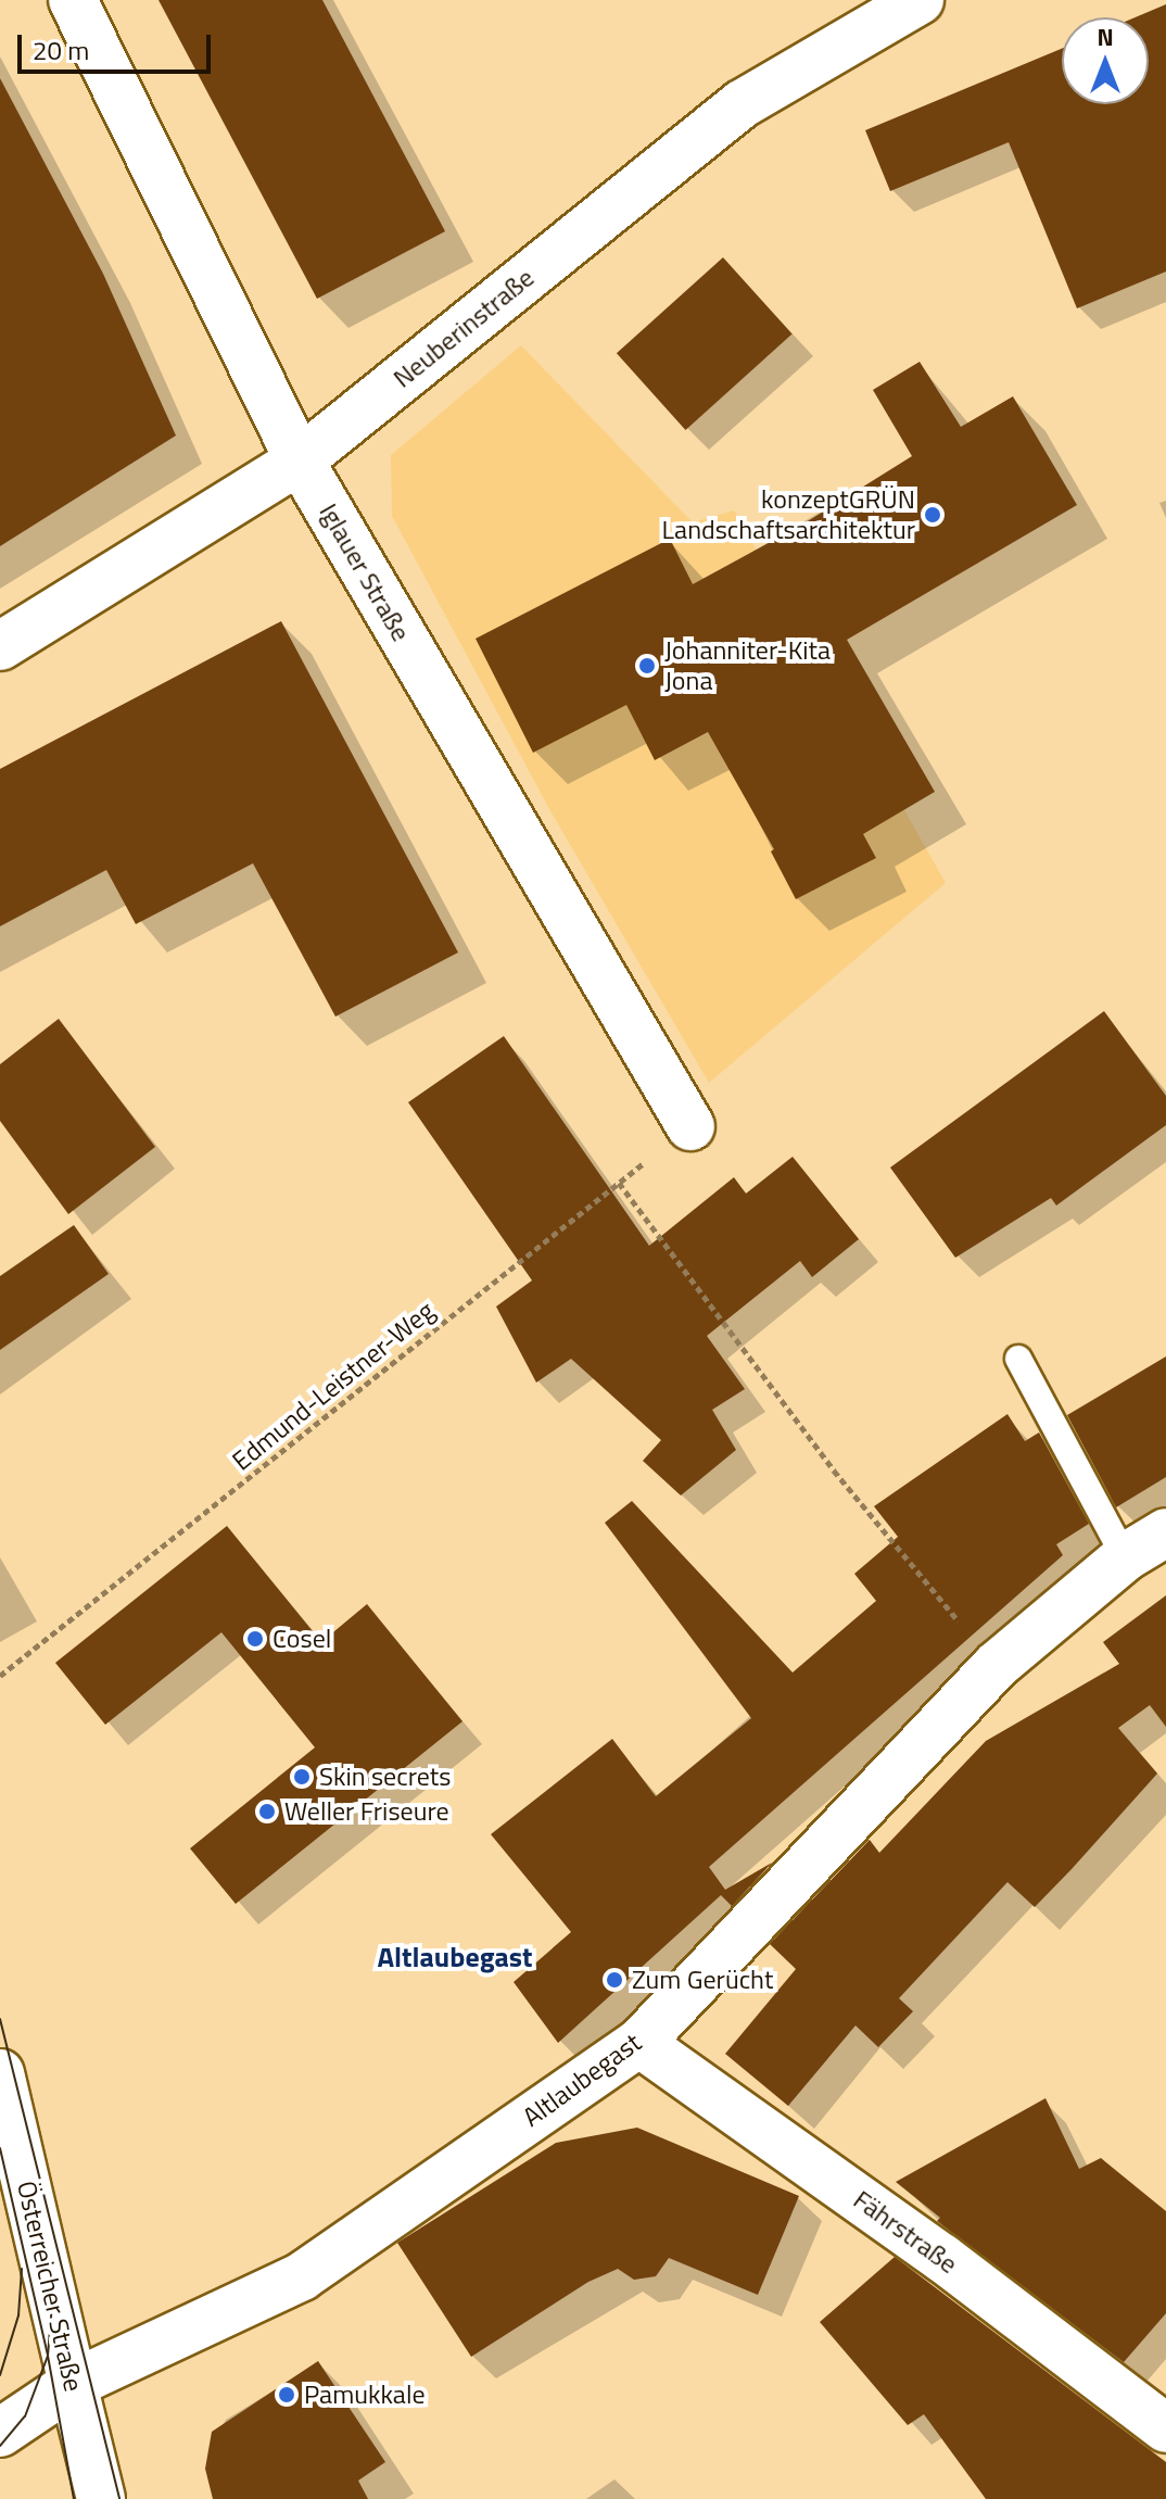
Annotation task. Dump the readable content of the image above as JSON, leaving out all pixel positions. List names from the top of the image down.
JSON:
{
  "streets": {
    "street": [
      "Neuberinstraße",
      "Iglauer Straße",
      "Altlaubegast",
      "Fährstraße",
      "Österreicher Straße"
    ],
    "path": ["Edmund-Leistner-Weg"]
  },
  "crossings": [
    ["Neuberinstraße", "Iglauer Straße"],
    ["Iglauer Straße", "Edmund-Leistner-Weg"],
    ["Altlaubegast", "Fährstraße"],
    ["Altlaubegast", "Österreicher Straße"]
  ],
  "districts": ["Altlaubegast"],
  "places": [
    "konzeptGRÜN Landschaftsarchitektur",
    "Johanniter-Kita Jona",
    "Cosel",
    "Skin secrets",
    "Weller Friseure",
    "Zum Gerücht",
    "Pamukkale"
  ],
  "scale_bar": "20 m",
  "north": "top"
}
